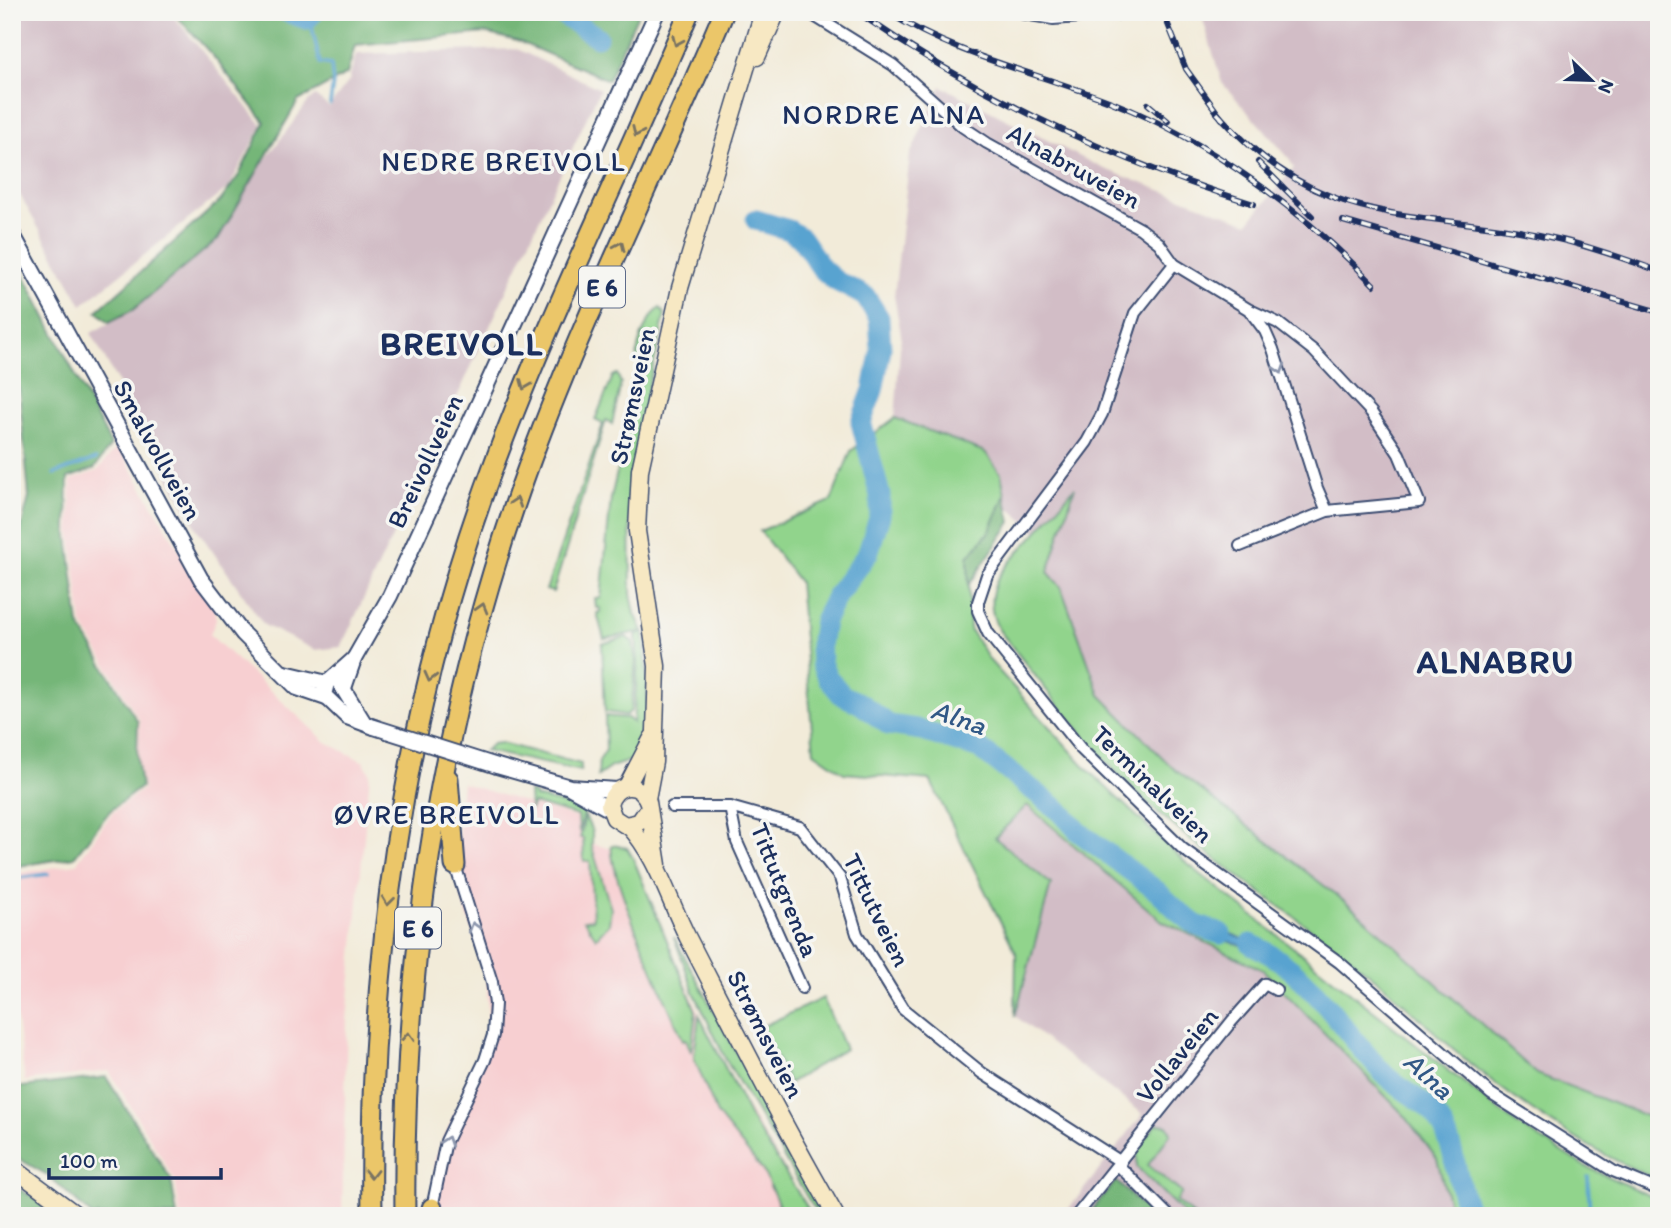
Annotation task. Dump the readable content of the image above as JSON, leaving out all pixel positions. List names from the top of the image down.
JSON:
{
  "streets": {
    "highway": ["E 6"],
    "main road": ["Strømsveien"],
    "street": [
      "Alnabruveien",
      "Smalvollveien",
      "Breivollveien",
      "Terminalveien",
      "Tittutgrenda",
      "Tittutveien",
      "Vollaveien"
    ]
  },
  "crossings": [
    ["Alnabruveien", "Terminalveien"],
    ["Strømsveien", "Smalvollveien"],
    ["Smalvollveien", "Breivollveien"],
    ["Tittutgrenda", "Tittutveien"],
    ["Tittutveien", "Vollaveien"]
  ],
  "districts": [
    "NORDRE ALNA",
    "NEDRE BREIVOLL",
    "BREIVOLL",
    "ALNABRU",
    "ØVRE BREIVOLL"
  ],
  "water": ["Alna"],
  "scale_bar": "100 m",
  "north": "bottom right"
}
